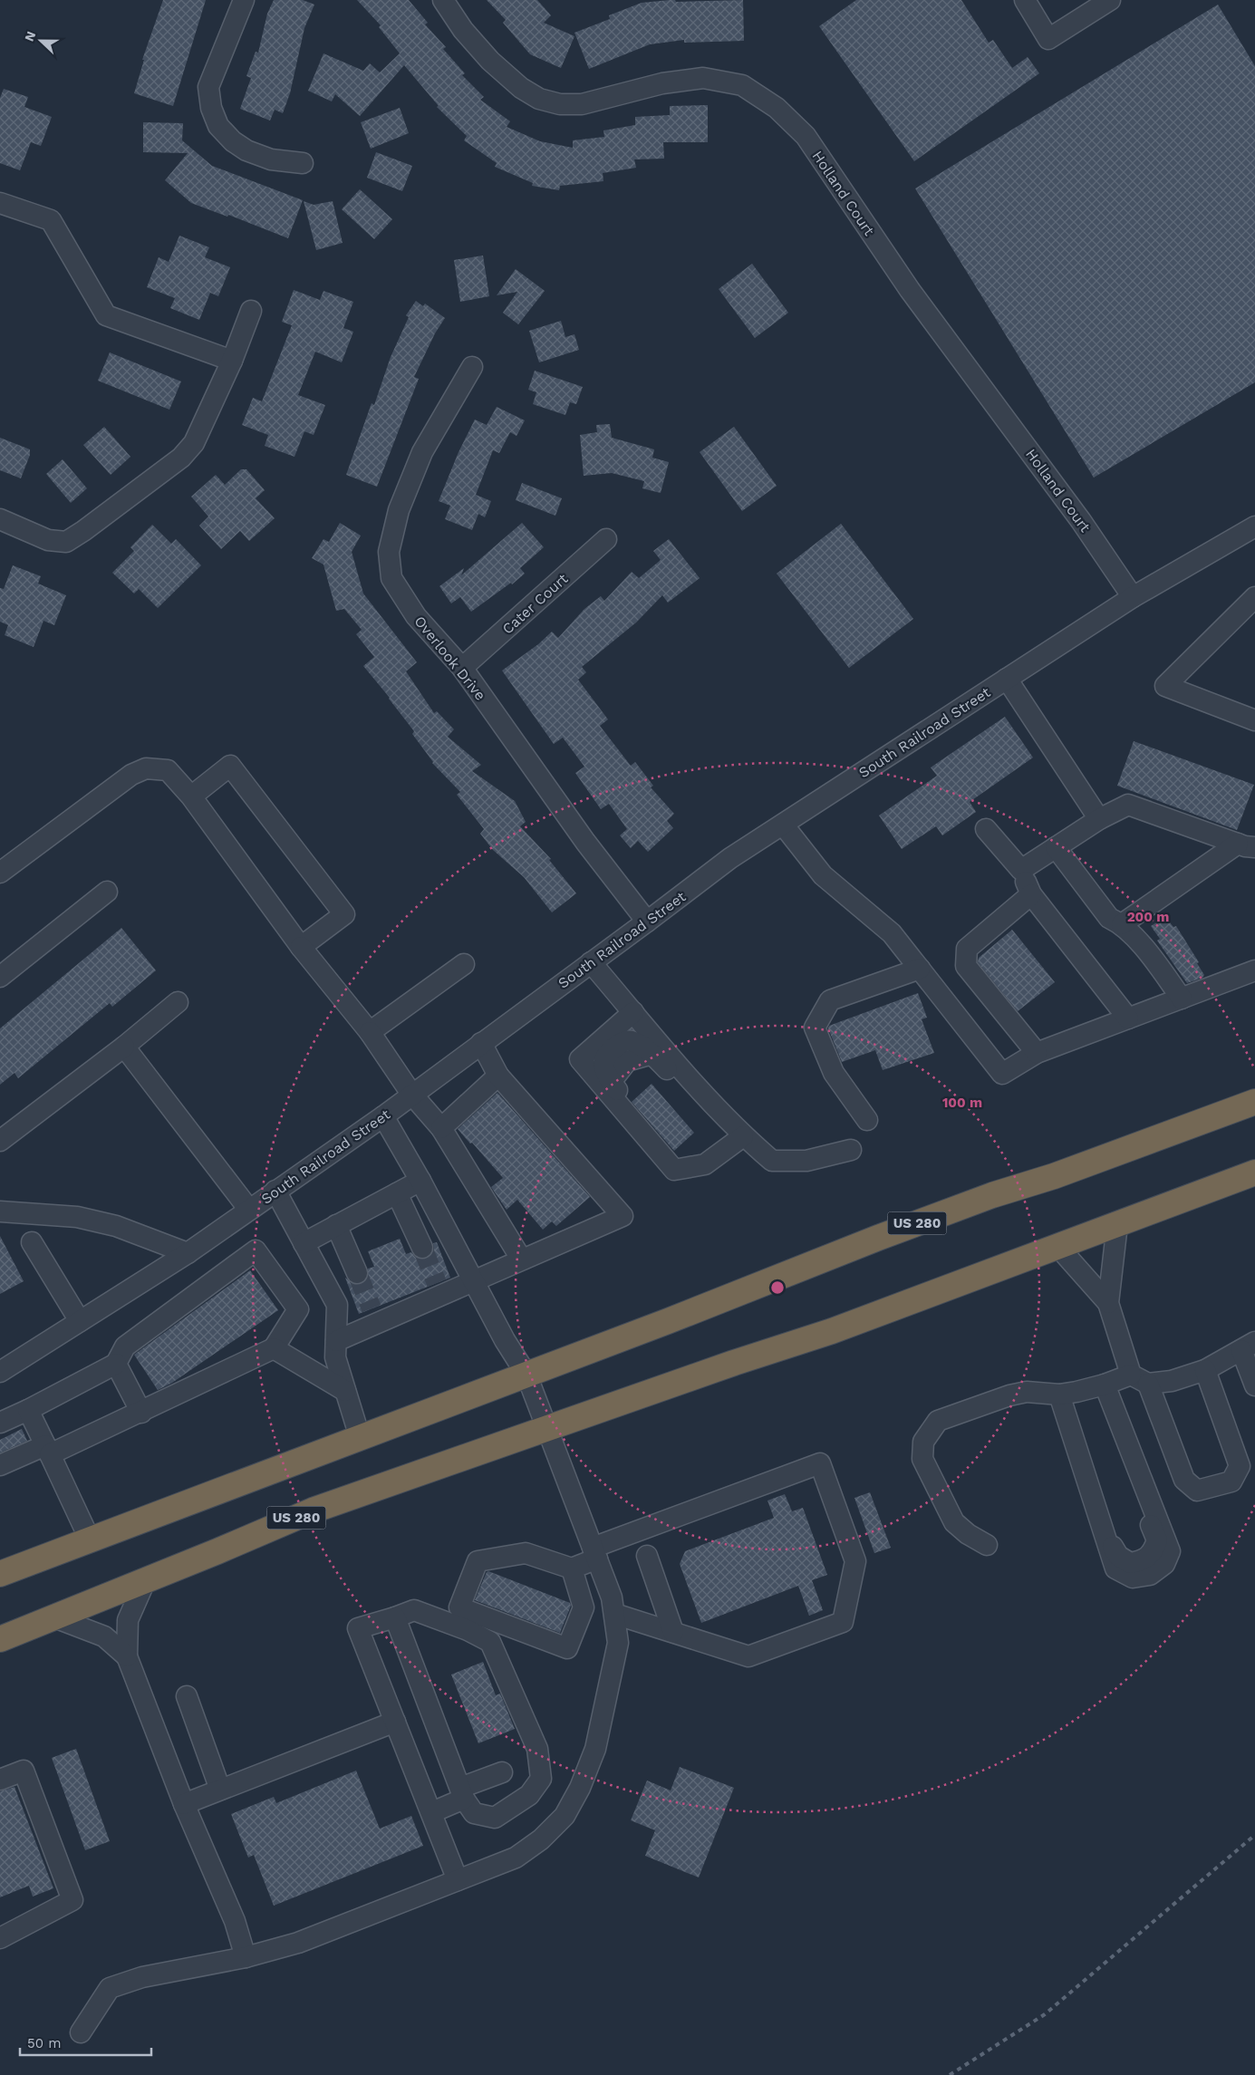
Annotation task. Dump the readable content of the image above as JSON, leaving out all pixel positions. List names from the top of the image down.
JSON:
{
  "streets": {
    "highway": ["US 280"],
    "street": [
      "Holland Court",
      "Cater Court",
      "Overlook Drive",
      "South Railroad Street"
    ]
  },
  "crossings": [
    ["Holland Court", "South Railroad Street"],
    ["Cater Court", "Overlook Drive"],
    ["Overlook Drive", "South Railroad Street"]
  ],
  "scale_bar": "50 m",
  "north": "left",
  "rings": ["200 m", "100 m"]
}
